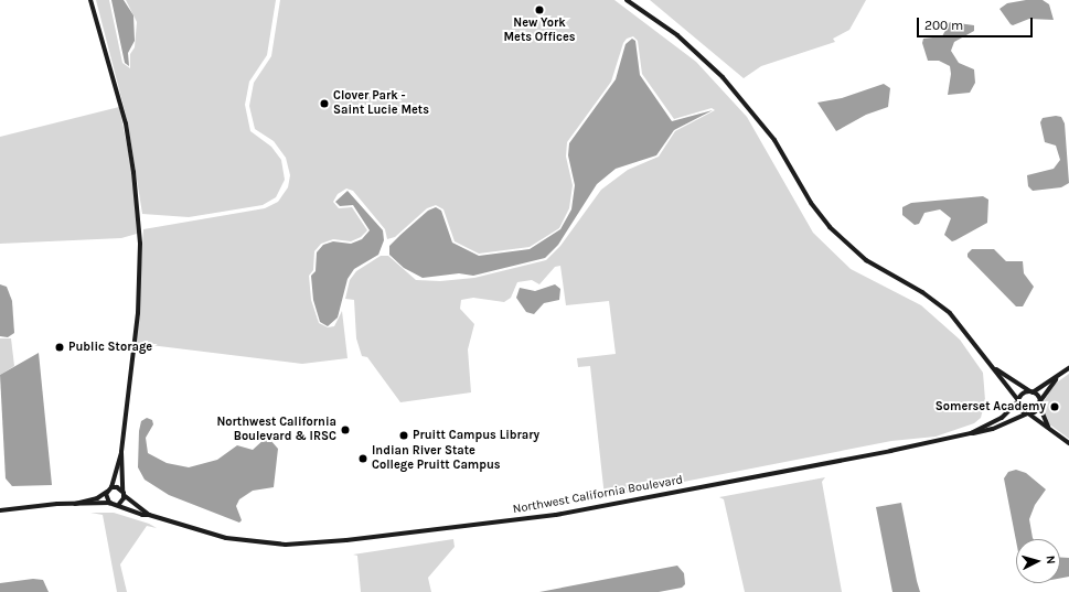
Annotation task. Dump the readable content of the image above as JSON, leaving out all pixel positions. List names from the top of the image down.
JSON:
{
  "streets": {
    "street": ["Northwest California Boulevard"]
  },
  "places": [
    "New York Mets Offices",
    "Clover Park - Saint Lucie Mets",
    "Public Storage",
    "Somerset Academy",
    "Northwest California Boulevard & IRSC",
    "Pruitt Campus Library",
    "Indian River State College Pruitt Campus"
  ],
  "scale_bar": "200 m",
  "north": "right"
}
